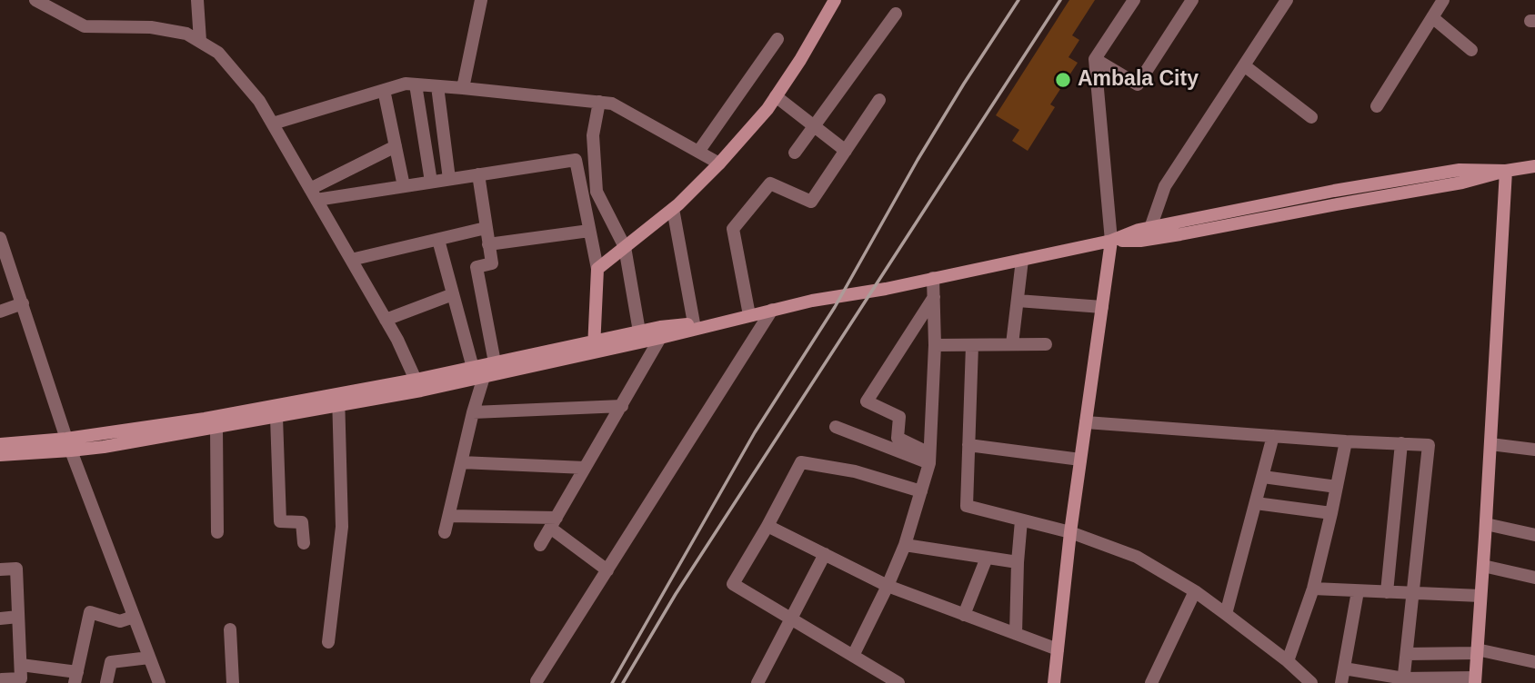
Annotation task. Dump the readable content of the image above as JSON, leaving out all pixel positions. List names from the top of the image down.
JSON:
{
  "places": ["Ambala City"]
}
